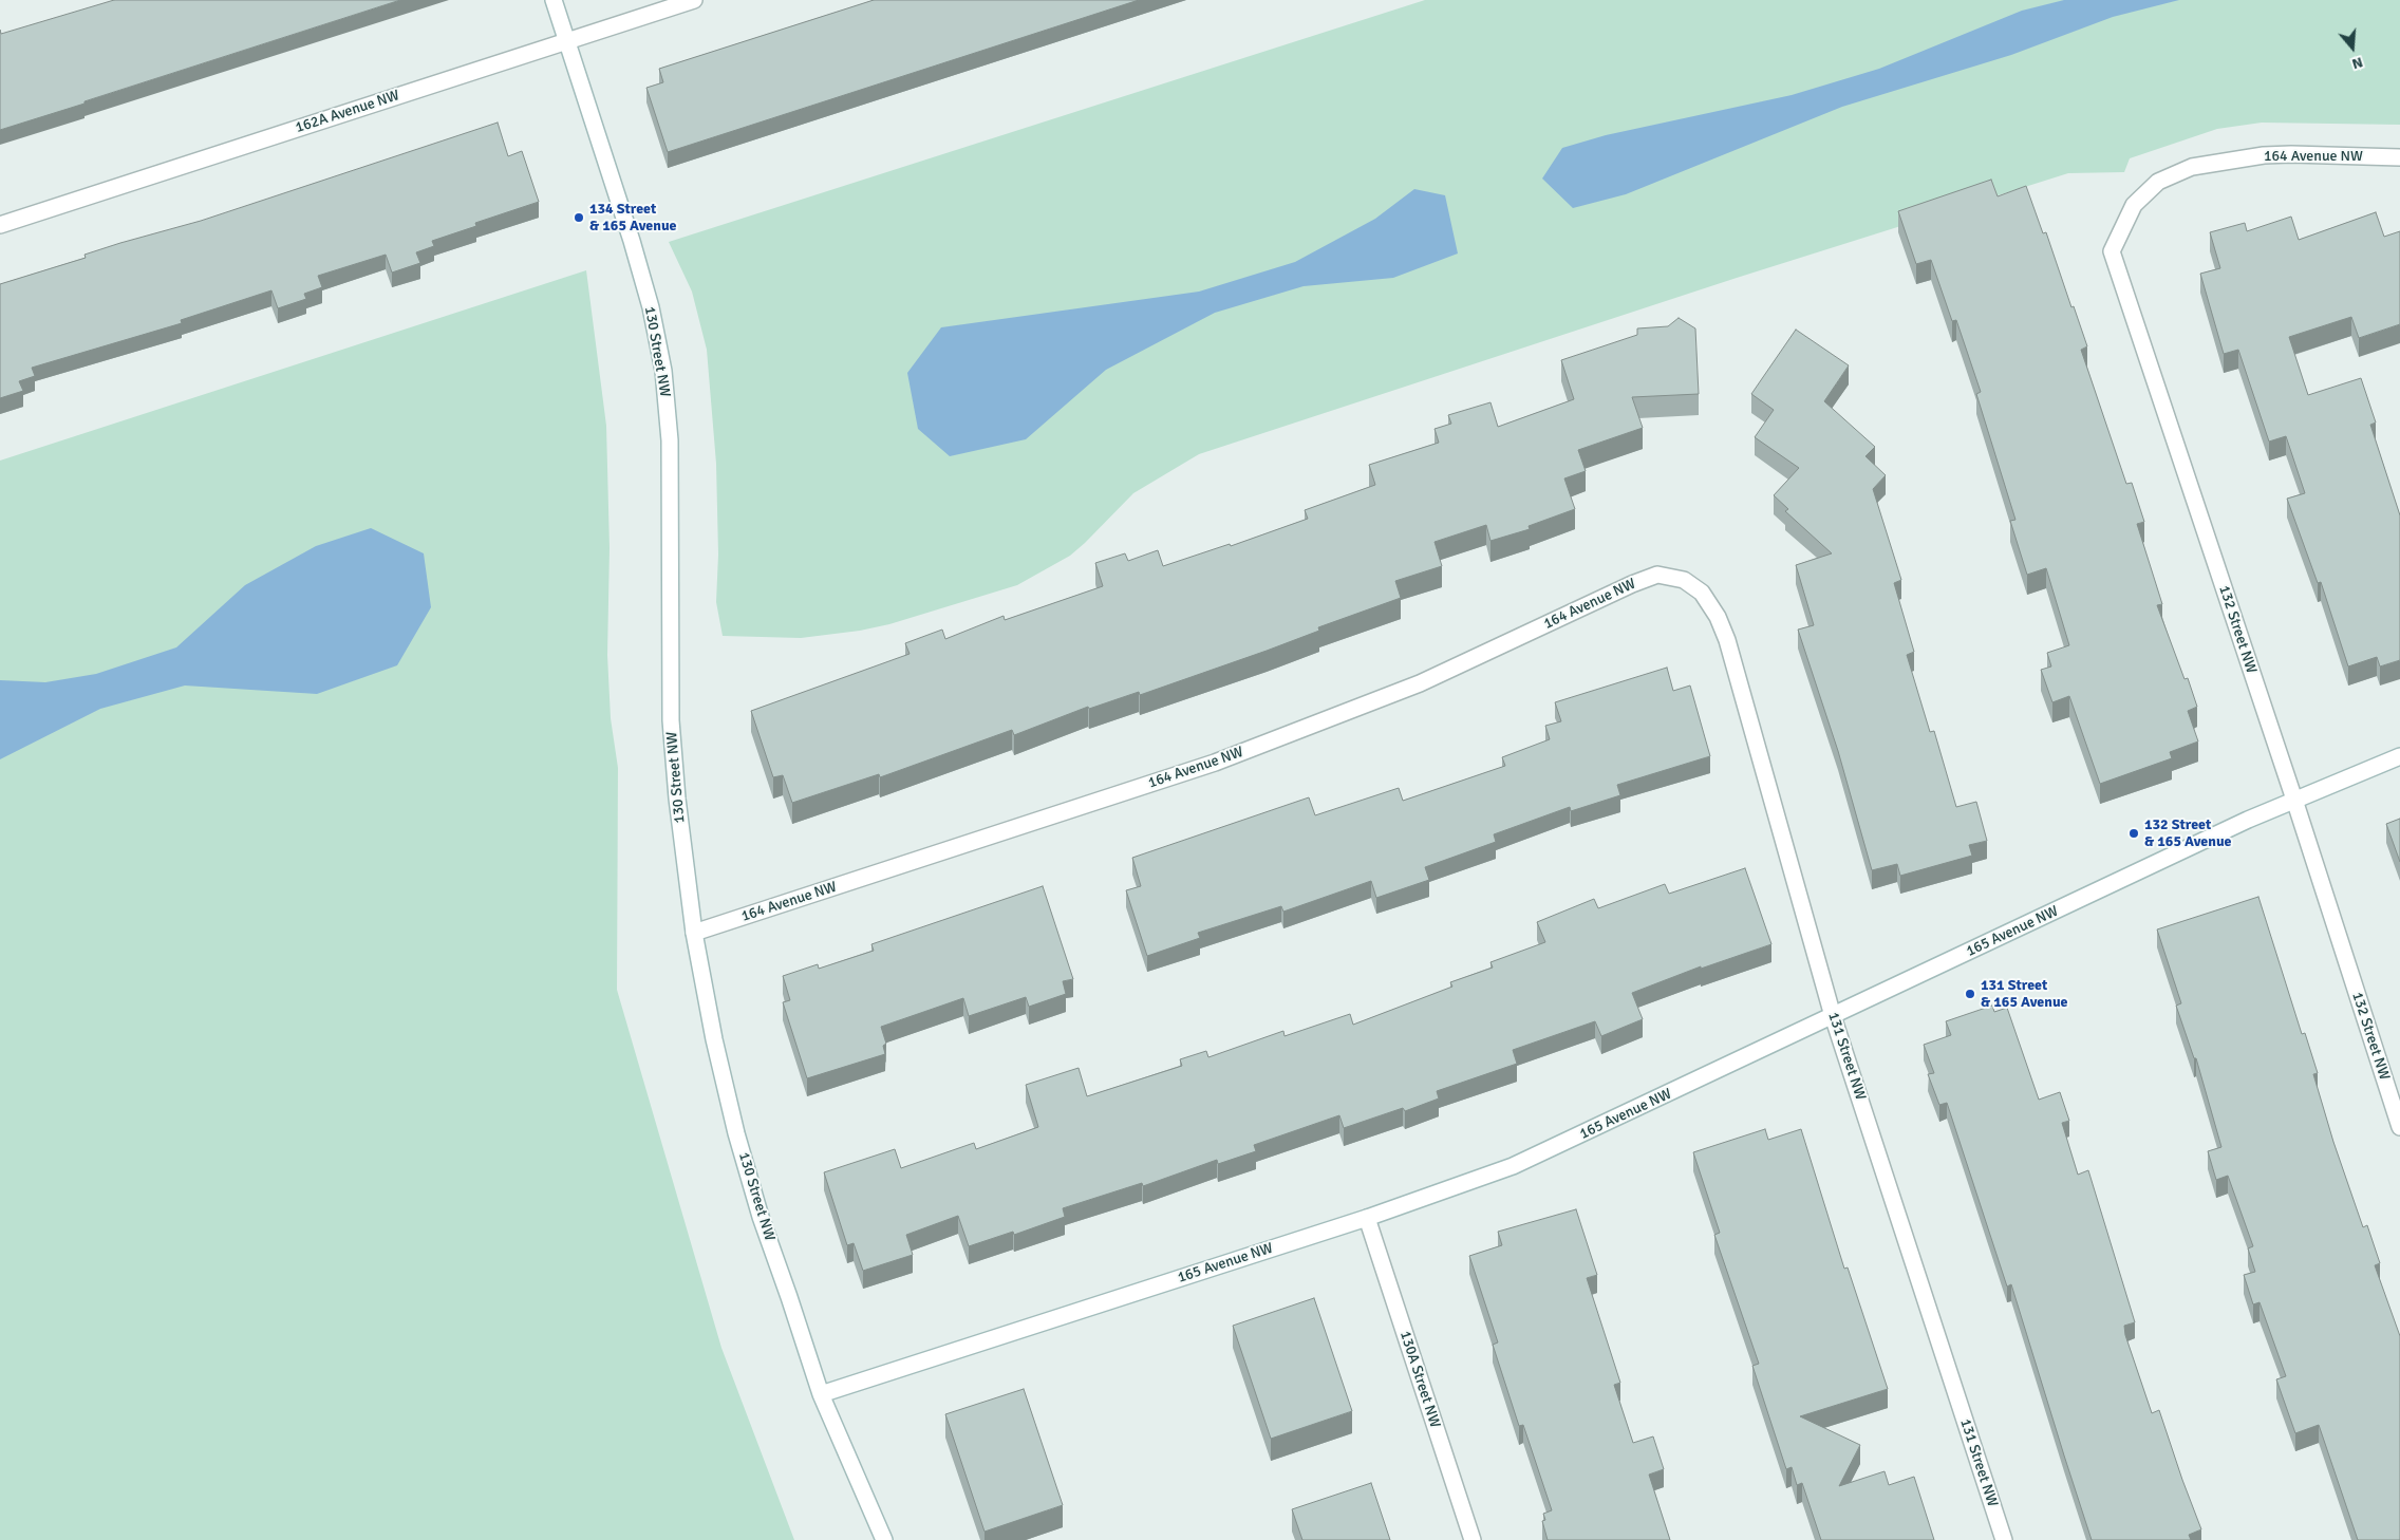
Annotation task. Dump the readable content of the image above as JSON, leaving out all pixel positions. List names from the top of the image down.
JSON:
{
  "streets": {
    "street": [
      "162A Avenue NW",
      "164 Avenue NW",
      "130 Street NW",
      "132 Street NW",
      "165 Avenue NW",
      "131 Street NW",
      "130A Street NW"
    ]
  },
  "crossings": [
    ["162A Avenue NW", "130 Street NW"],
    ["164 Avenue NW", "130 Street NW"],
    ["164 Avenue NW", "132 Street NW"],
    ["164 Avenue NW", "131 Street NW"],
    ["130 Street NW", "165 Avenue NW"],
    ["132 Street NW", "165 Avenue NW"],
    ["165 Avenue NW", "131 Street NW"],
    ["165 Avenue NW", "130A Street NW"]
  ],
  "places": ["134 Street & 165 Avenue", "132 Street & 165 Avenue", "131 Street & 165 Avenue"],
  "north": "bottom"
}
